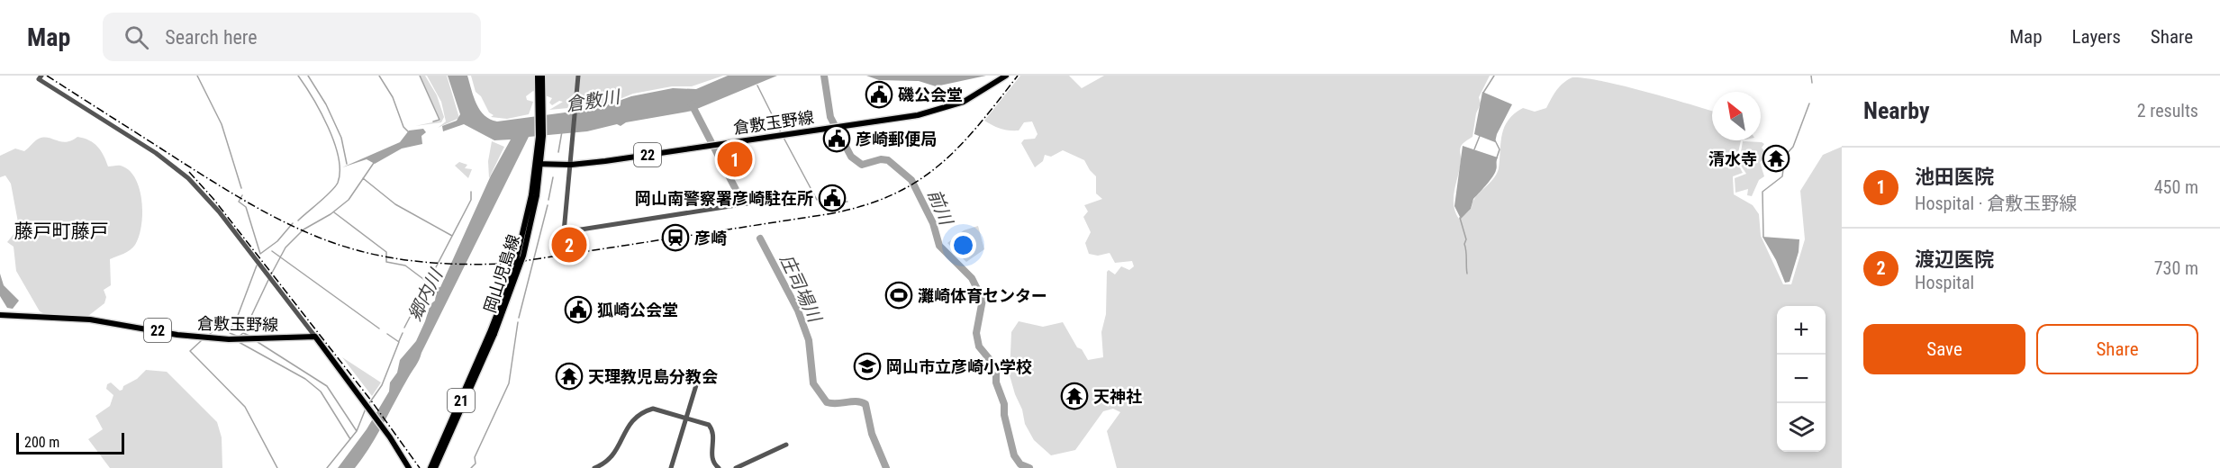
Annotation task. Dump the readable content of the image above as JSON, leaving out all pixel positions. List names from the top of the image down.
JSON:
{
  "streets": {
    "main road": [
      "倉敷玉野線",
      "22",
      "岡山児島線",
      "21"
    ]
  },
  "crossings": [
    ["倉敷玉野線", "岡山児島線"]
  ],
  "districts": ["藤戸町藤戸"],
  "water": [
    "倉敷川",
    "前川",
    "庄司場川",
    "郷内川"
  ],
  "places": {
    "public building": [
      "磯公会堂",
      "彦崎郵便局",
      "岡山南警察署彦崎駐在所",
      "狐崎公会堂"
    ],
    "temple": ["清水寺", "天理教児島分教会", "天神社"],
    "station": ["彦崎"],
    "sports": ["灘崎体育センター"],
    "school or university": ["岡山市立彦崎小学校"]
  },
  "scale_bar": "200 m",
  "north": "top left",
  "page": {
    "header": "Map",
    "search": "Search here",
    "nav": ["Map", "Layers", "Share"],
    "heading": ["Nearby", "2 results"],
    "pins": ["1", "2"],
    "list": [
      {
        "mark": "1",
        "name": "池田医院",
        "note": "Hospital · 倉敷玉野線",
        "value": "450 m"
      },
      {
        "mark": "2",
        "name": "渡辺医院",
        "note": "Hospital",
        "value": "730 m"
      }
    ],
    "map_buttons": ["+", "−"],
    "buttons": ["Save", "Share"],
    "scale": "200 m"
  }
}
